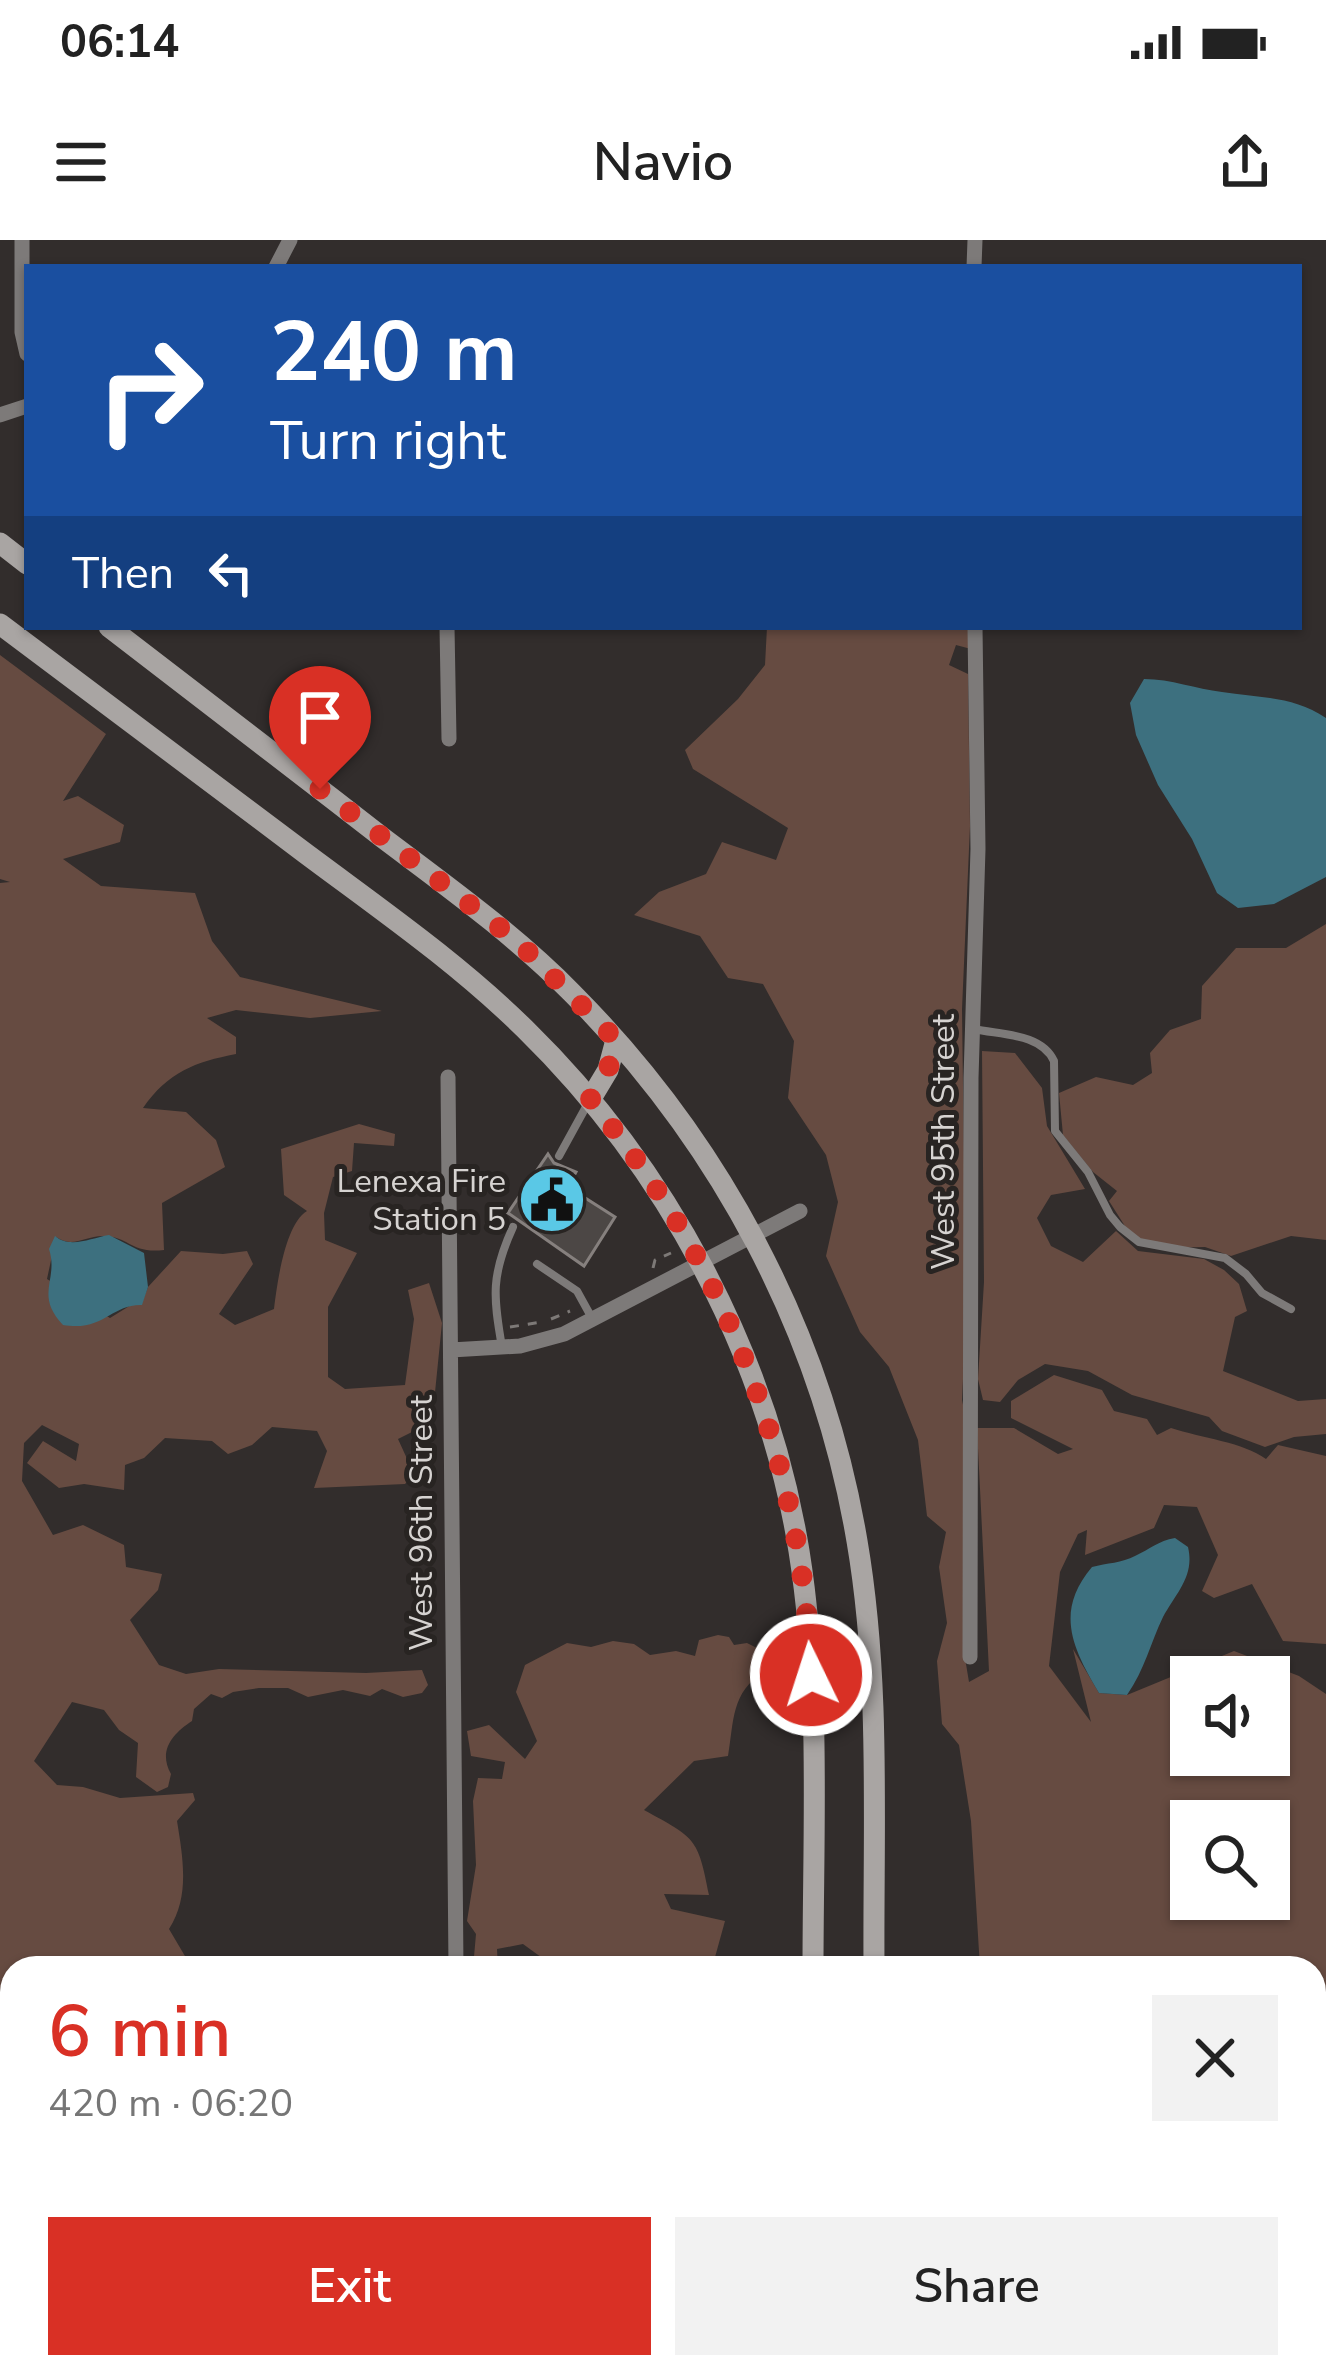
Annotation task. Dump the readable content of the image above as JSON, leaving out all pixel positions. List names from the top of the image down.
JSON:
{
  "streets": {
    "street": ["West 95th Street", "West 96th Street"]
  },
  "places": {
    "public building": ["Lenexa Fire Station 5"]
  },
  "page": {
    "status": "06:14",
    "header": "Navio",
    "turn": ["240 m", "Turn right"],
    "then": "Then",
    "heading": ["6 min", "420 m · 06:20"],
    "buttons": ["Exit", "Share"]
  }
}
